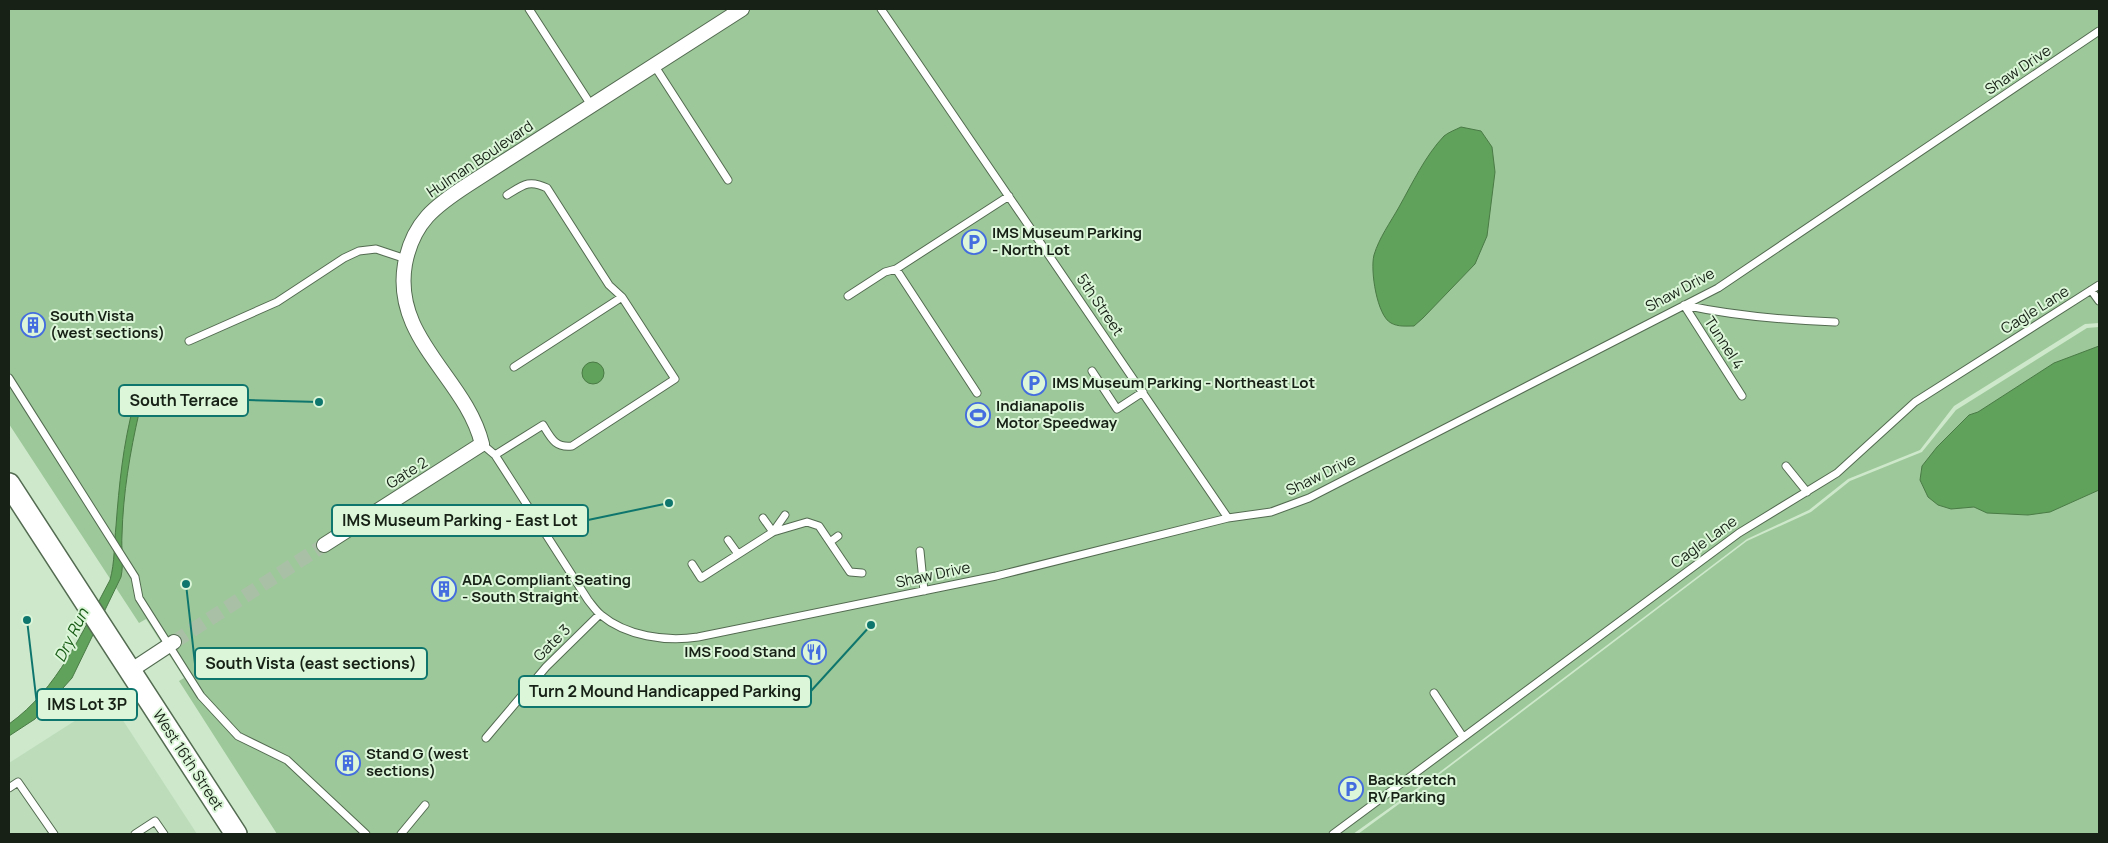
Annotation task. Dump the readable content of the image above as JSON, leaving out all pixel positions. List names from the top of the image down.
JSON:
{
  "streets": {
    "main road": ["West 16th Street"],
    "street": ["Hulman Boulevard", "Gate 2"],
    "lane": [
      "Shaw Drive",
      "5th Street",
      "Cagle Lane",
      "Tunnel 4",
      "Gate 3"
    ]
  },
  "crossings": [
    ["Shaw Drive", "Hulman Boulevard"],
    ["Shaw Drive", "5th Street"],
    ["Shaw Drive", "Tunnel 4"],
    ["Shaw Drive", "Gate 2"],
    ["Shaw Drive", "Gate 3"],
    ["Hulman Boulevard", "Gate 2"]
  ],
  "water": ["Dry Run"],
  "places": {
    "parking": ["IMS Museum Parking - North Lot", "IMS Museum Parking - Northeast Lot", "Backstretch RV Parking"],
    "building": ["South Vista (west sections)", "ADA Compliant Seating - South Straight", "Stand G (west sections)"],
    "other": [
      "South Terrace",
      "IMS Museum Parking - East Lot",
      "South Vista (east sections)",
      "IMS Lot 3P",
      "Turn 2 Mound Handicapped Parking"
    ],
    "sports": ["Indianapolis Motor Speedway"],
    "restaurant": ["IMS Food Stand"]
  }
}
